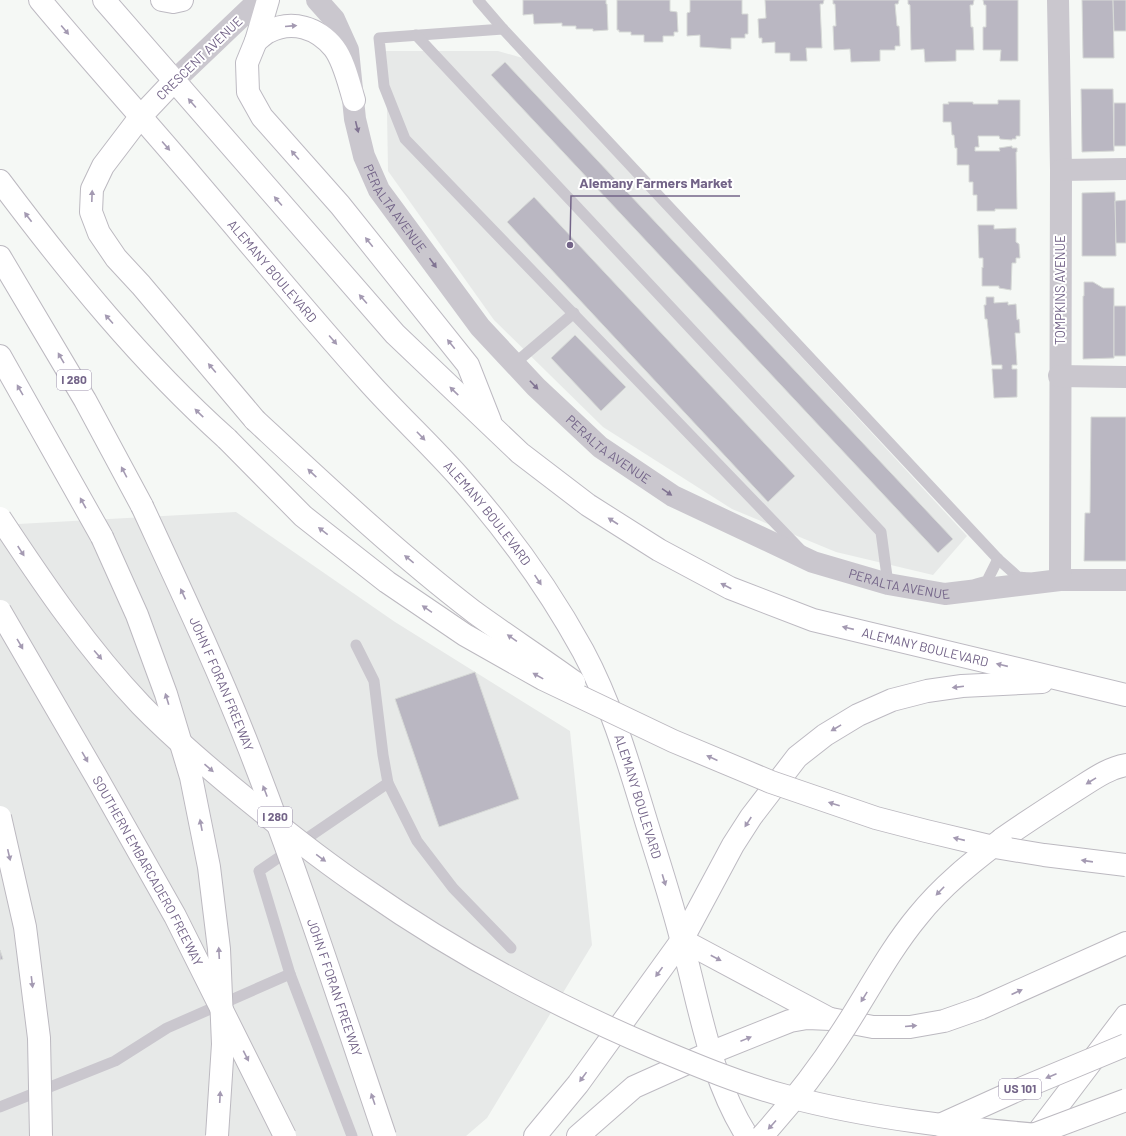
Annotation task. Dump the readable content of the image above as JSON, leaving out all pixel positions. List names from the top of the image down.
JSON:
{
  "streets": {
    "main road": [
      "CRESCENT AVENUE",
      "ALEMANY BOULEVARD",
      "I 280",
      "JOHN F FORAN FREEWAY",
      "SOUTHERN EMBARCADERO FREEWAY",
      "US 101"
    ],
    "street": ["PERALTA AVENUE", "TOMPKINS AVENUE"]
  },
  "crossings": [
    ["CRESCENT AVENUE", "ALEMANY BOULEVARD"],
    ["PERALTA AVENUE", "TOMPKINS AVENUE"]
  ],
  "one_way": ["PERALTA AVENUE"],
  "places": ["Alemany Farmers Market"]
}
